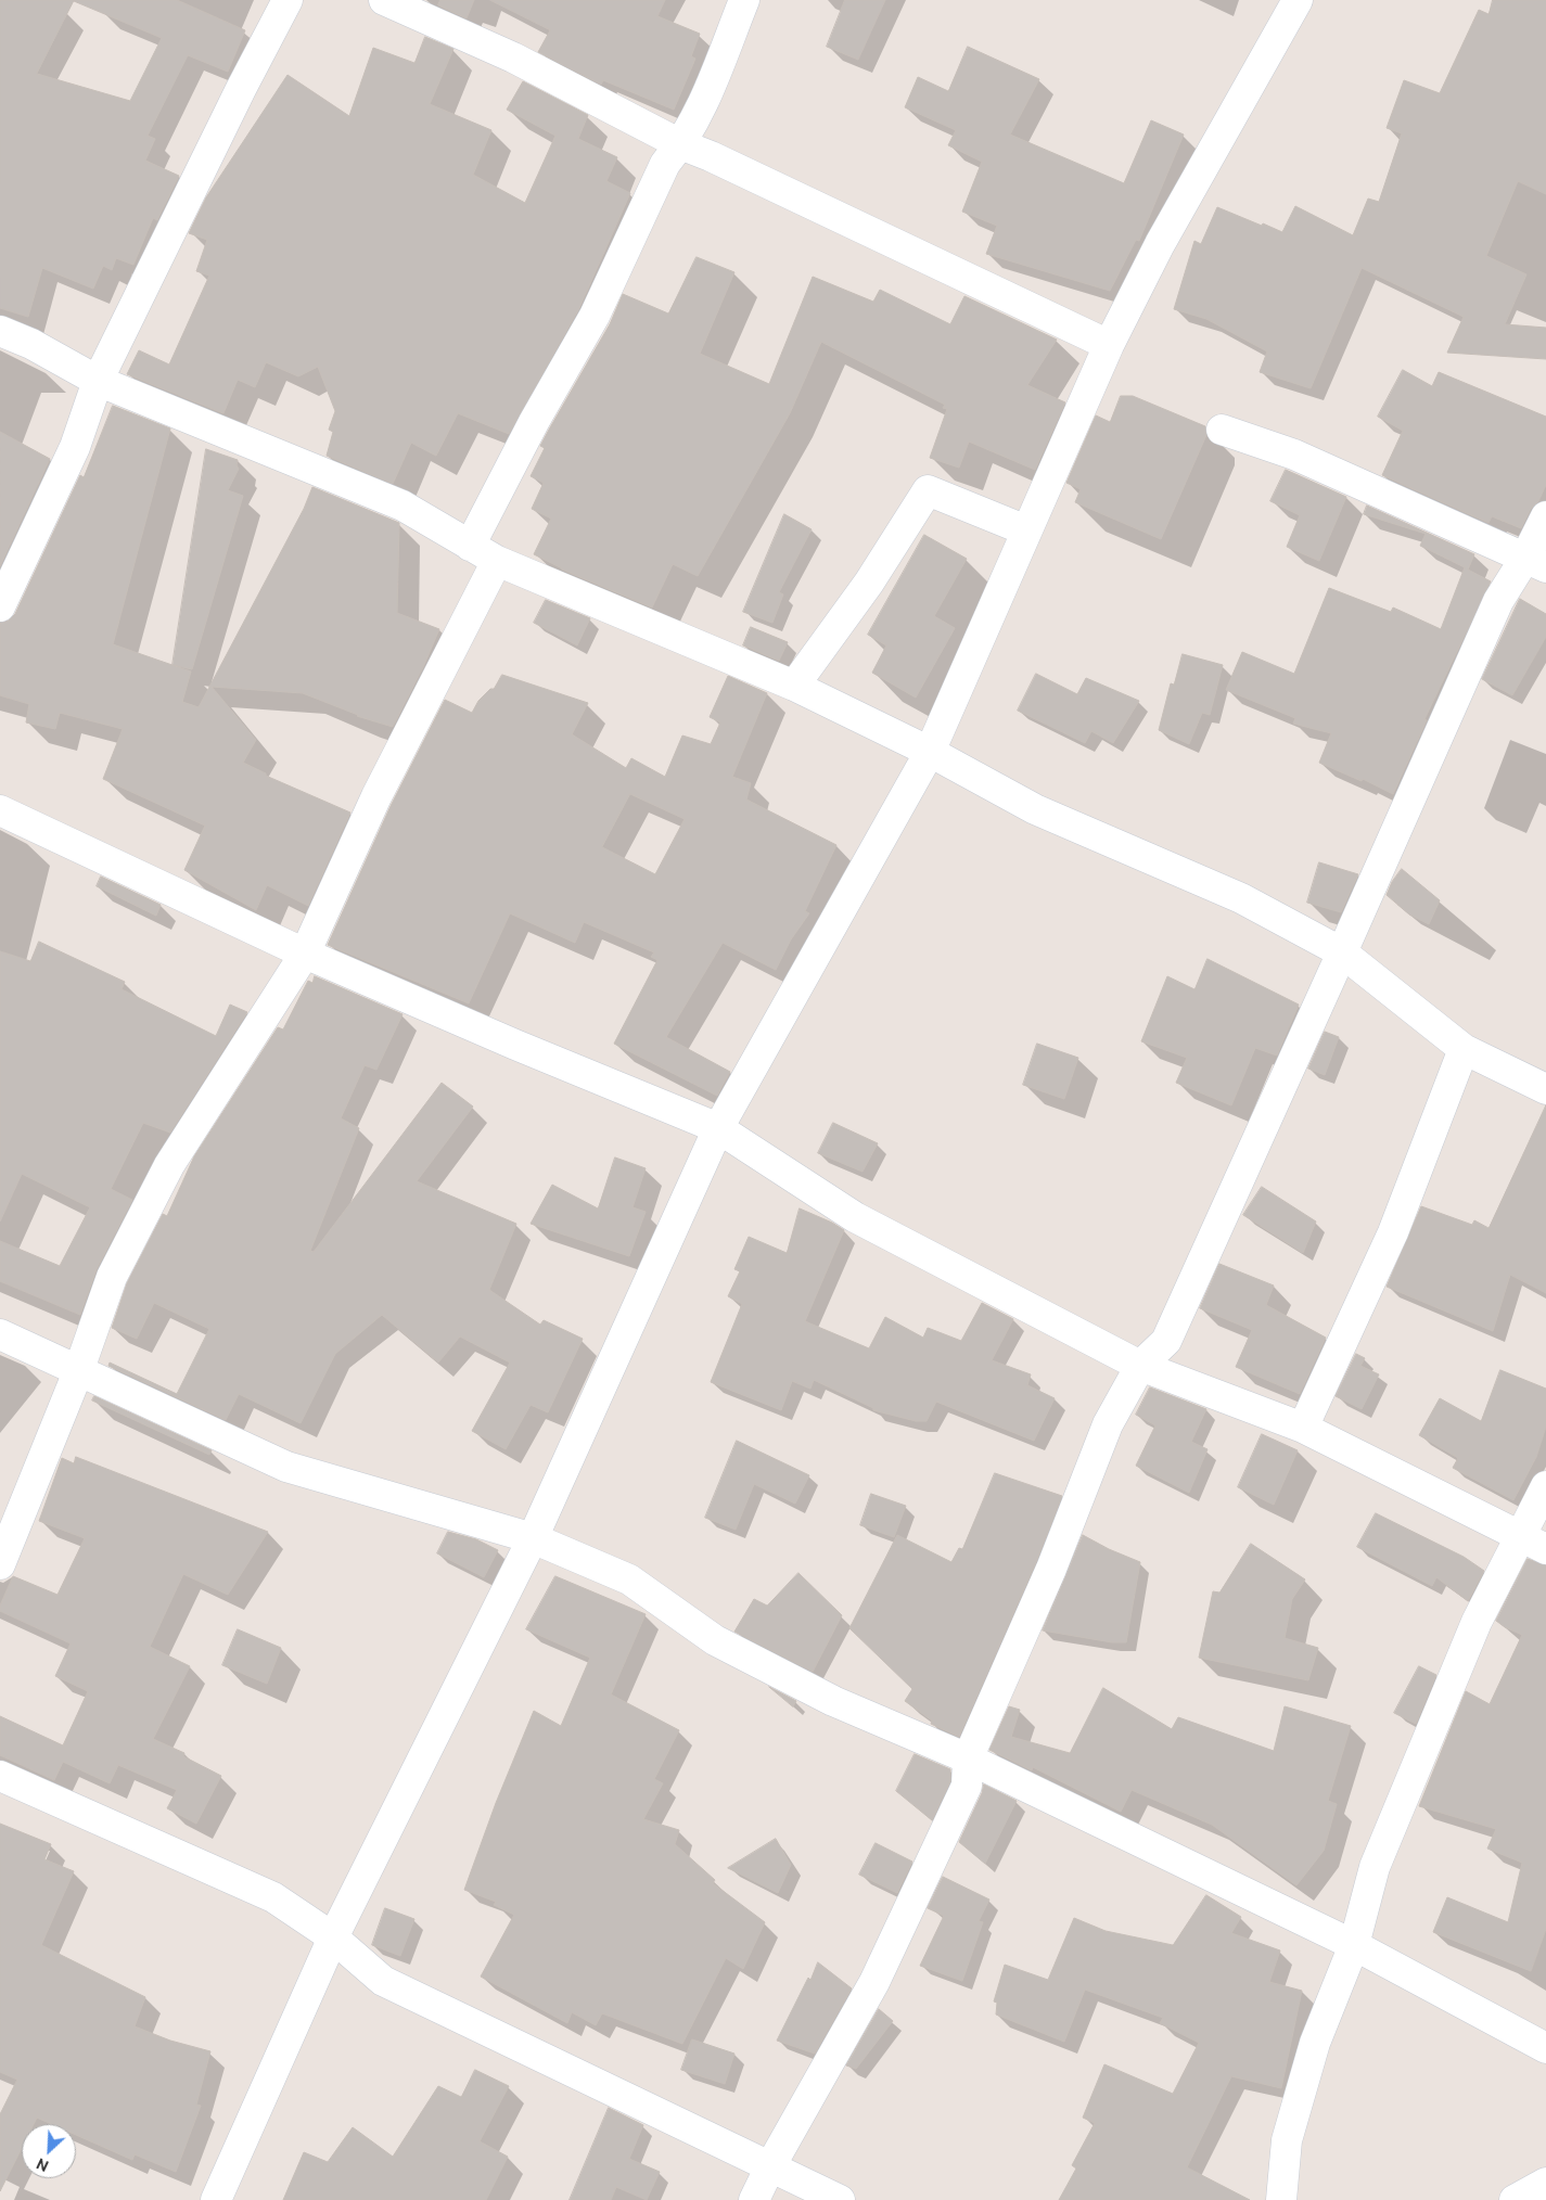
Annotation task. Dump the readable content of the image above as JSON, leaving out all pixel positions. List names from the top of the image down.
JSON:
{
  "north": "bottom left"
}
